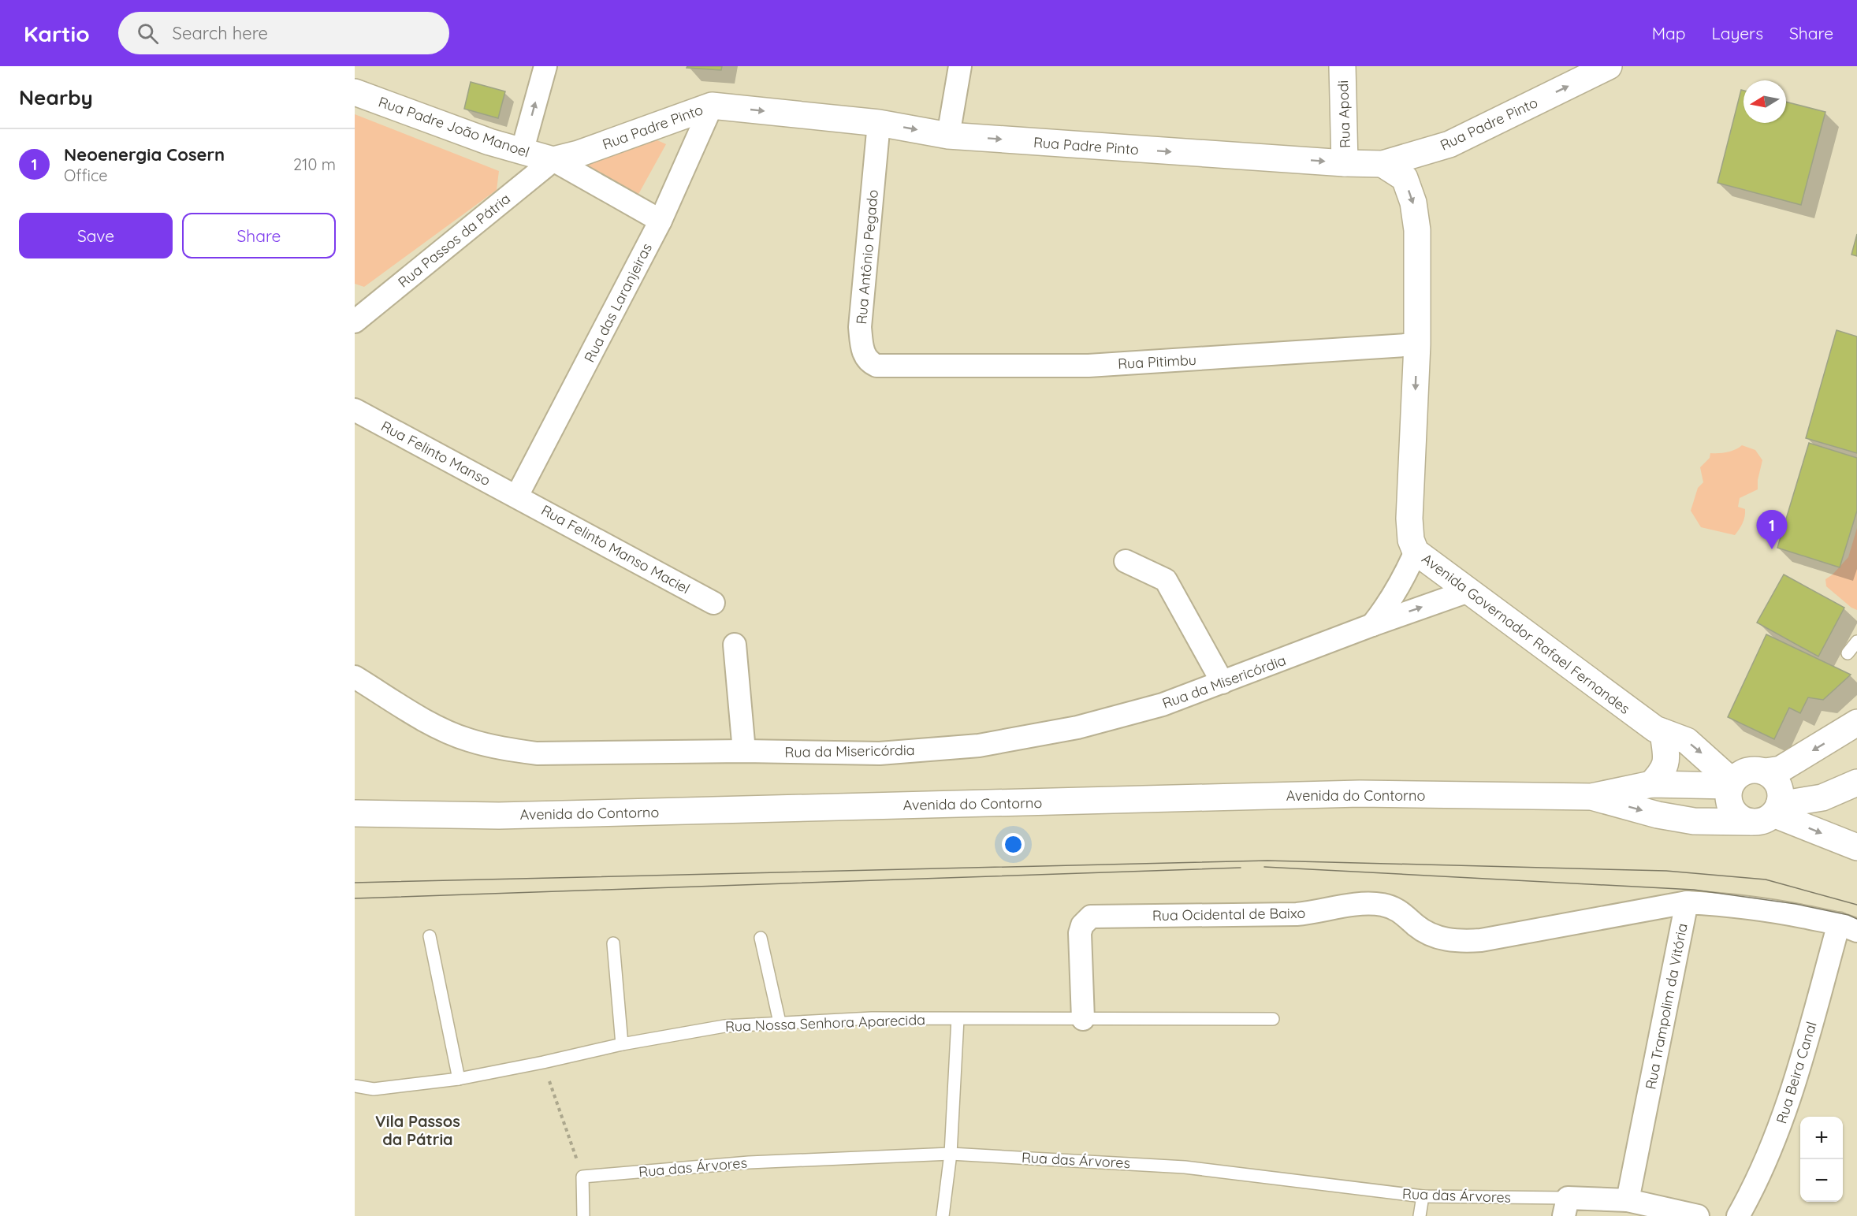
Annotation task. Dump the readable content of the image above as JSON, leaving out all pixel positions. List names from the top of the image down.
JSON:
{
  "streets": {
    "main road": [
      "Rua Apodi",
      "Rua Padre Pinto",
      "Rua Padre João Manoel",
      "Avenida Governador Rafael Fernandes",
      "Avenida do Contorno"
    ],
    "street": [
      "Rua Passos da Pátria",
      "Rua Antônio Pegado",
      "Rua das Laranjeiras",
      "Rua Pitimbu",
      "Rua Felinto Manso",
      "Rua Felinto Manso Maciel",
      "Rua da Misericórdia",
      "Rua Ocidental de Baixo",
      "Rua Trampolim da Vitória",
      "Rua Beira Canal"
    ],
    "lane": ["Rua Nossa Senhora Aparecida", "Rua das Árvores"]
  },
  "crossings": [
    ["Rua Apodi", "Rua Padre Pinto"],
    ["Rua Padre Pinto", "Rua Padre João Manoel"],
    ["Rua Padre Pinto", "Rua Passos da Pátria"],
    ["Rua Padre Pinto", "Rua Antônio Pegado"],
    ["Rua Padre Pinto", "Rua das Laranjeiras"],
    ["Rua Padre Pinto", "Avenida Governador Rafael Fernandes"],
    ["Rua Padre João Manoel", "Rua Passos da Pátria"],
    ["Rua Antônio Pegado", "Rua Pitimbu"],
    ["Rua das Laranjeiras", "Rua Felinto Manso"],
    ["Rua das Laranjeiras", "Rua Felinto Manso Maciel"],
    ["Rua Pitimbu", "Avenida Governador Rafael Fernandes"],
    ["Rua Felinto Manso", "Rua Felinto Manso Maciel"],
    ["Avenida Governador Rafael Fernandes", "Rua da Misericórdia"],
    ["Avenida Governador Rafael Fernandes", "Avenida do Contorno"],
    ["Rua Ocidental de Baixo", "Rua Trampolim da Vitória"],
    ["Rua Ocidental de Baixo", "Rua Nossa Senhora Aparecida"]
  ],
  "one_way": ["Rua Padre Pinto", "Avenida Governador Rafael Fernandes"],
  "districts": ["Vila Passos da Pátria"],
  "north": "left",
  "page": {
    "header": "Kartio",
    "search": "Search here",
    "nav": ["Map", "Layers", "Share"],
    "heading": "Nearby",
    "list": [
      {
        "mark": "1",
        "name": "Neoenergia Cosern",
        "note": "Office",
        "value": "210 m"
      }
    ],
    "buttons": ["Save", "Share"],
    "pins": "1",
    "map_buttons": ["+", "−"]
  }
}
